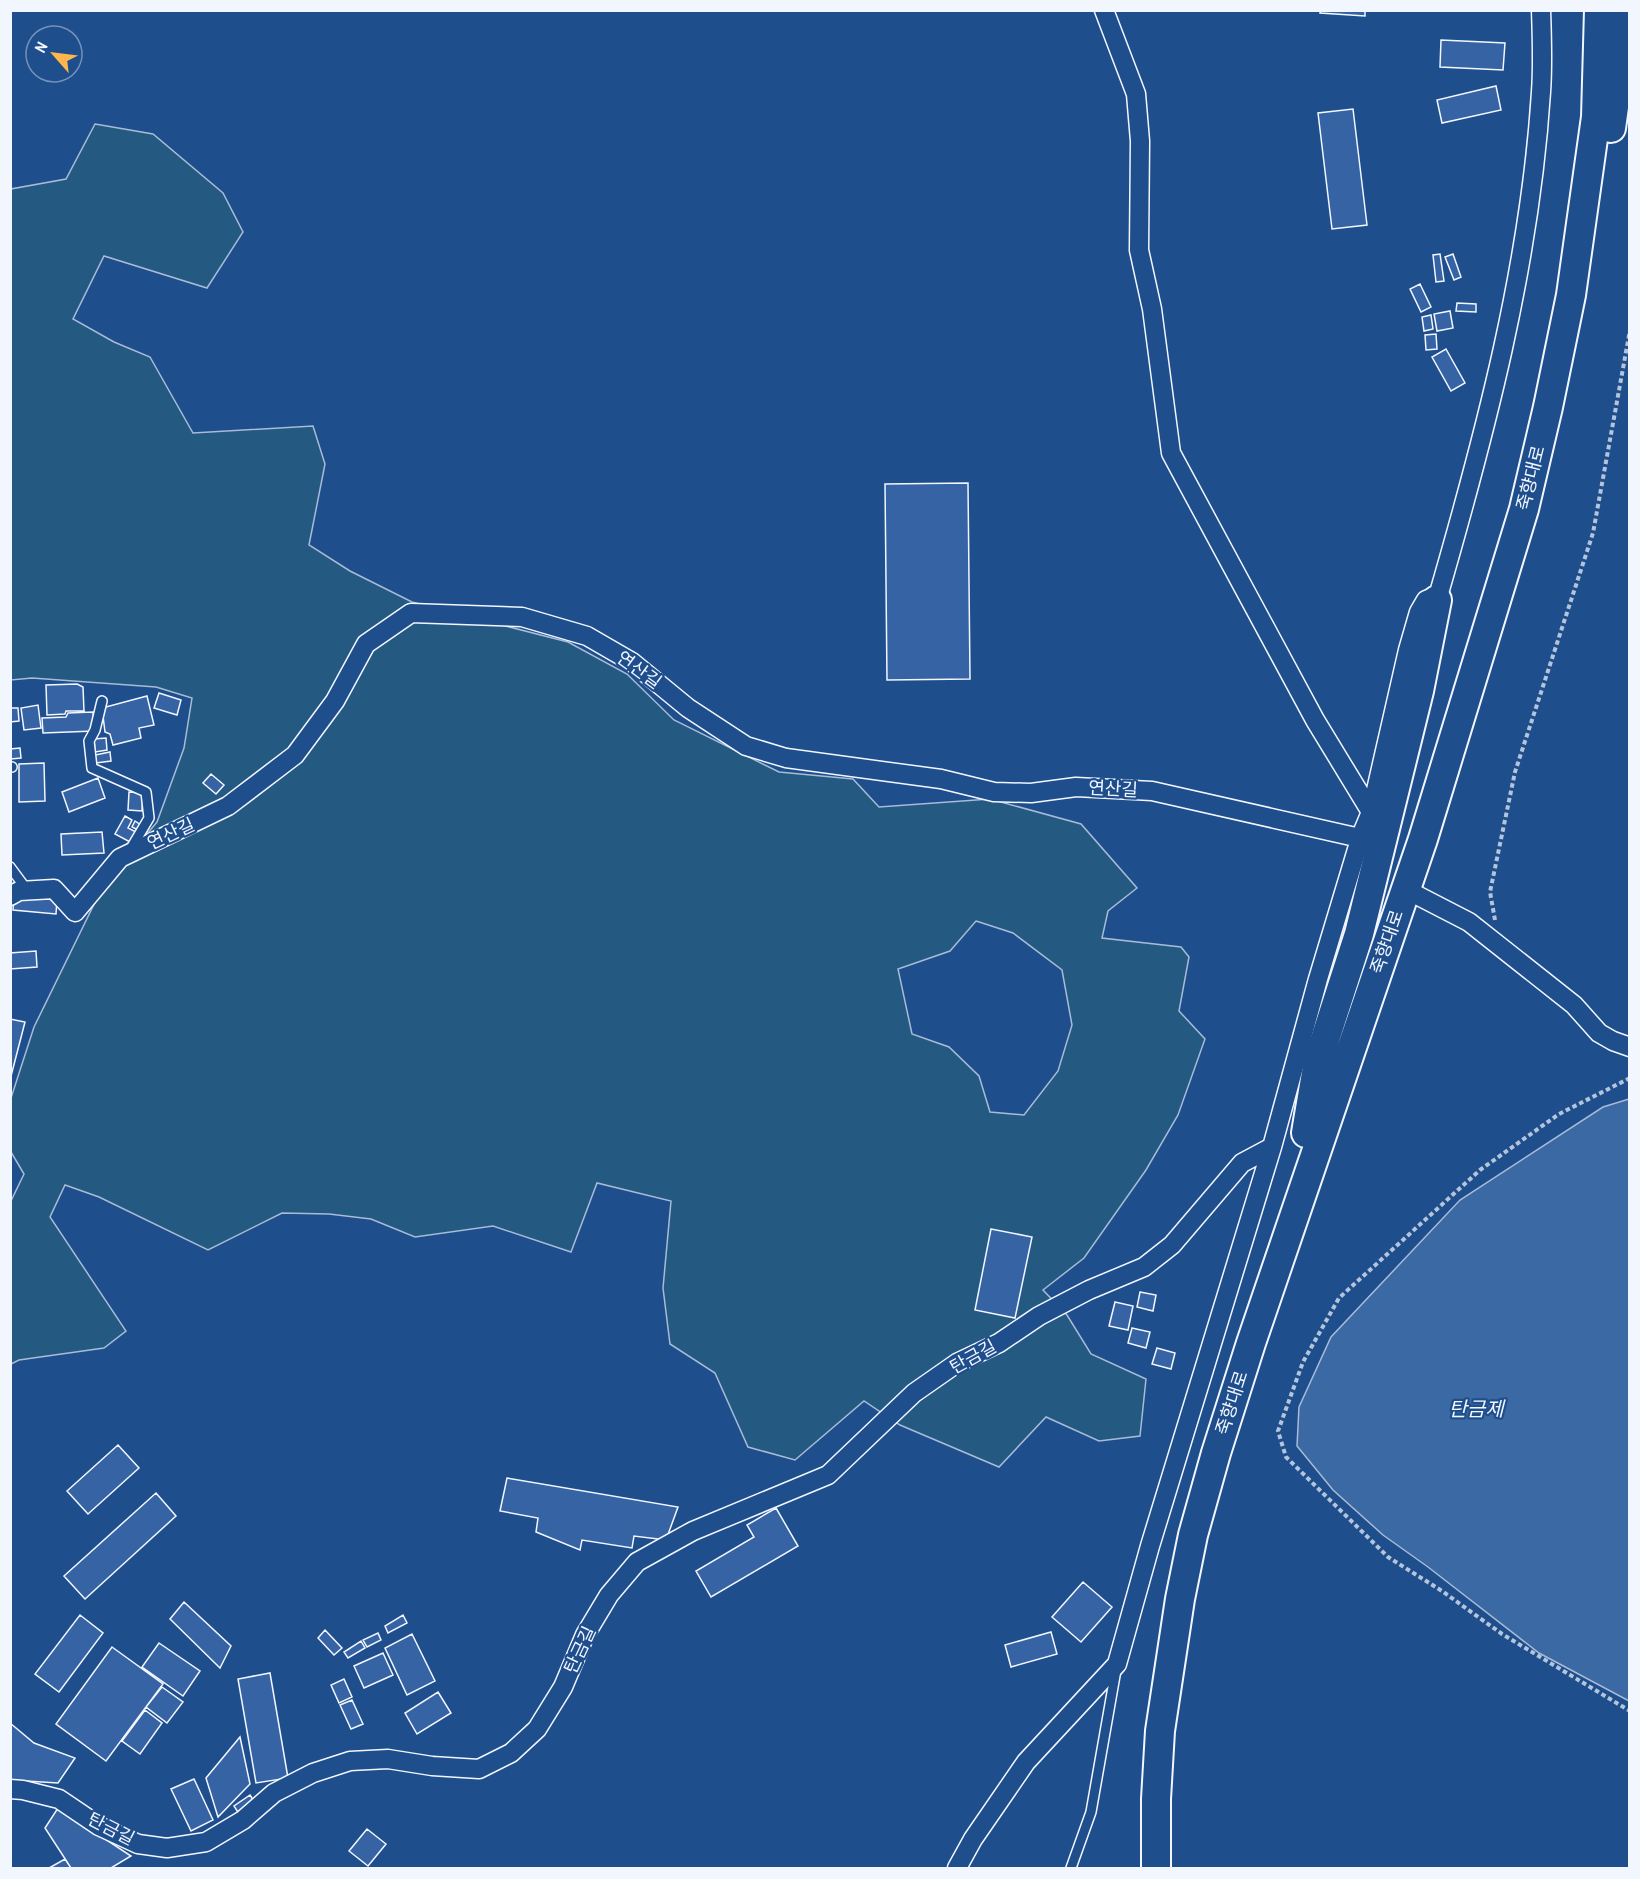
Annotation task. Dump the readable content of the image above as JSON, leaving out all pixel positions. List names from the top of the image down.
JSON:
{
  "streets": {
    "main road": ["죽향대로"],
    "street": ["연산길", "탄금길"]
  },
  "water": ["탄금제"],
  "north": "top left"
}
